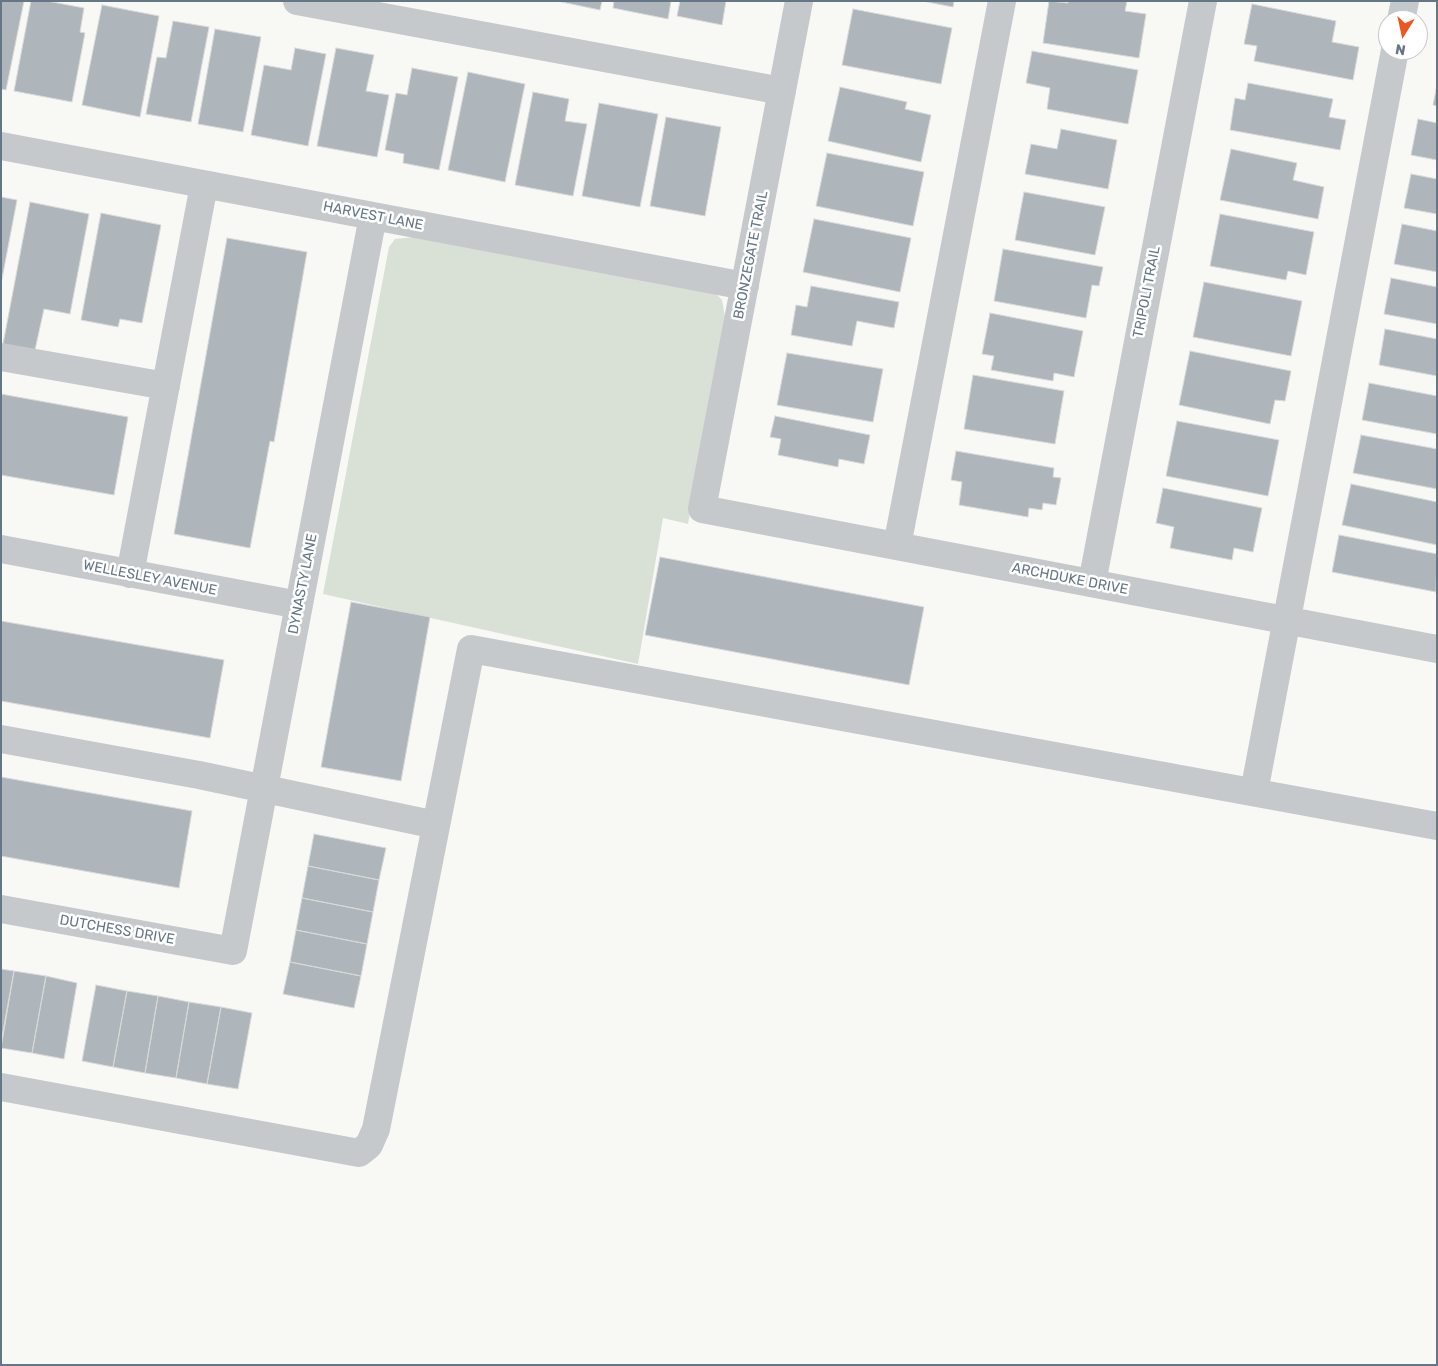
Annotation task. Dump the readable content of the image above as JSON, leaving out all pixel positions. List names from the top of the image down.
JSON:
{
  "streets": {
    "street": [
      "HARVEST LANE",
      "BRONZEGATE TRAIL",
      "TRIPOLI TRAIL",
      "WELLESLEY AVENUE",
      "ARCHDUKE DRIVE",
      "DYNASTY LANE",
      "DUTCHESS DRIVE"
    ]
  },
  "crossings": [
    ["HARVEST LANE", "BRONZEGATE TRAIL"],
    ["HARVEST LANE", "DYNASTY LANE"],
    ["BRONZEGATE TRAIL", "ARCHDUKE DRIVE"],
    ["TRIPOLI TRAIL", "ARCHDUKE DRIVE"],
    ["WELLESLEY AVENUE", "DYNASTY LANE"],
    ["DYNASTY LANE", "DUTCHESS DRIVE"]
  ],
  "north": "bottom"
}
